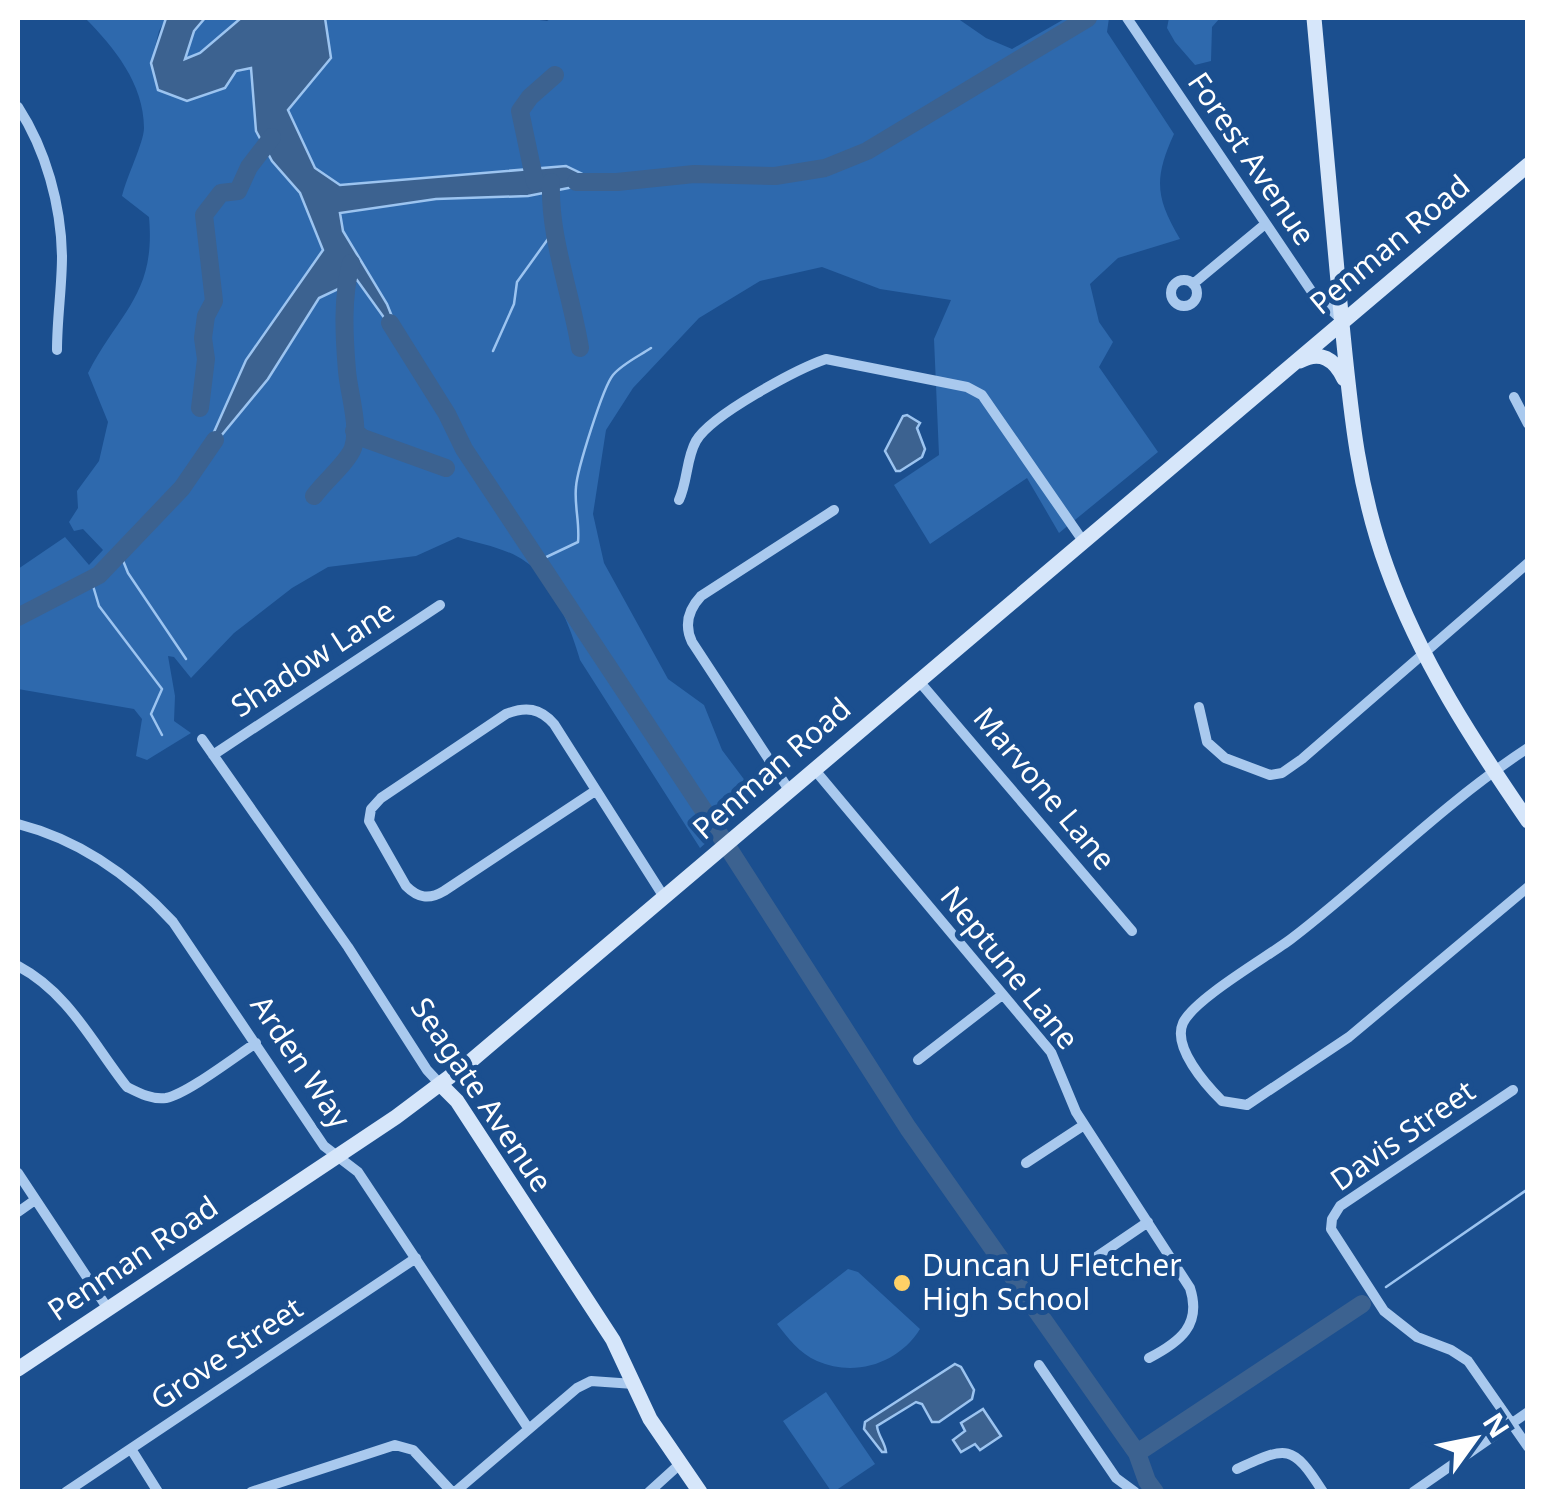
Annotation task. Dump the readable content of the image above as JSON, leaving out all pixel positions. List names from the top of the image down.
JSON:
{
  "streets": {
    "street": [
      "Forest Avenue",
      "Penman Road",
      "Shadow Lane",
      "Marvone Lane",
      "Neptune Lane",
      "Arden Way",
      "Seagate Avenue",
      "Davis Street",
      "Grove Street"
    ]
  },
  "crossings": [
    ["Forest Avenue", "Penman Road"],
    ["Penman Road", "Marvone Lane"],
    ["Penman Road", "Neptune Lane"],
    ["Penman Road", "Arden Way"],
    ["Penman Road", "Seagate Avenue"],
    ["Shadow Lane", "Seagate Avenue"],
    ["Arden Way", "Grove Street"]
  ],
  "places": ["Duncan U Fletcher High School"],
  "north": "top right"
}
